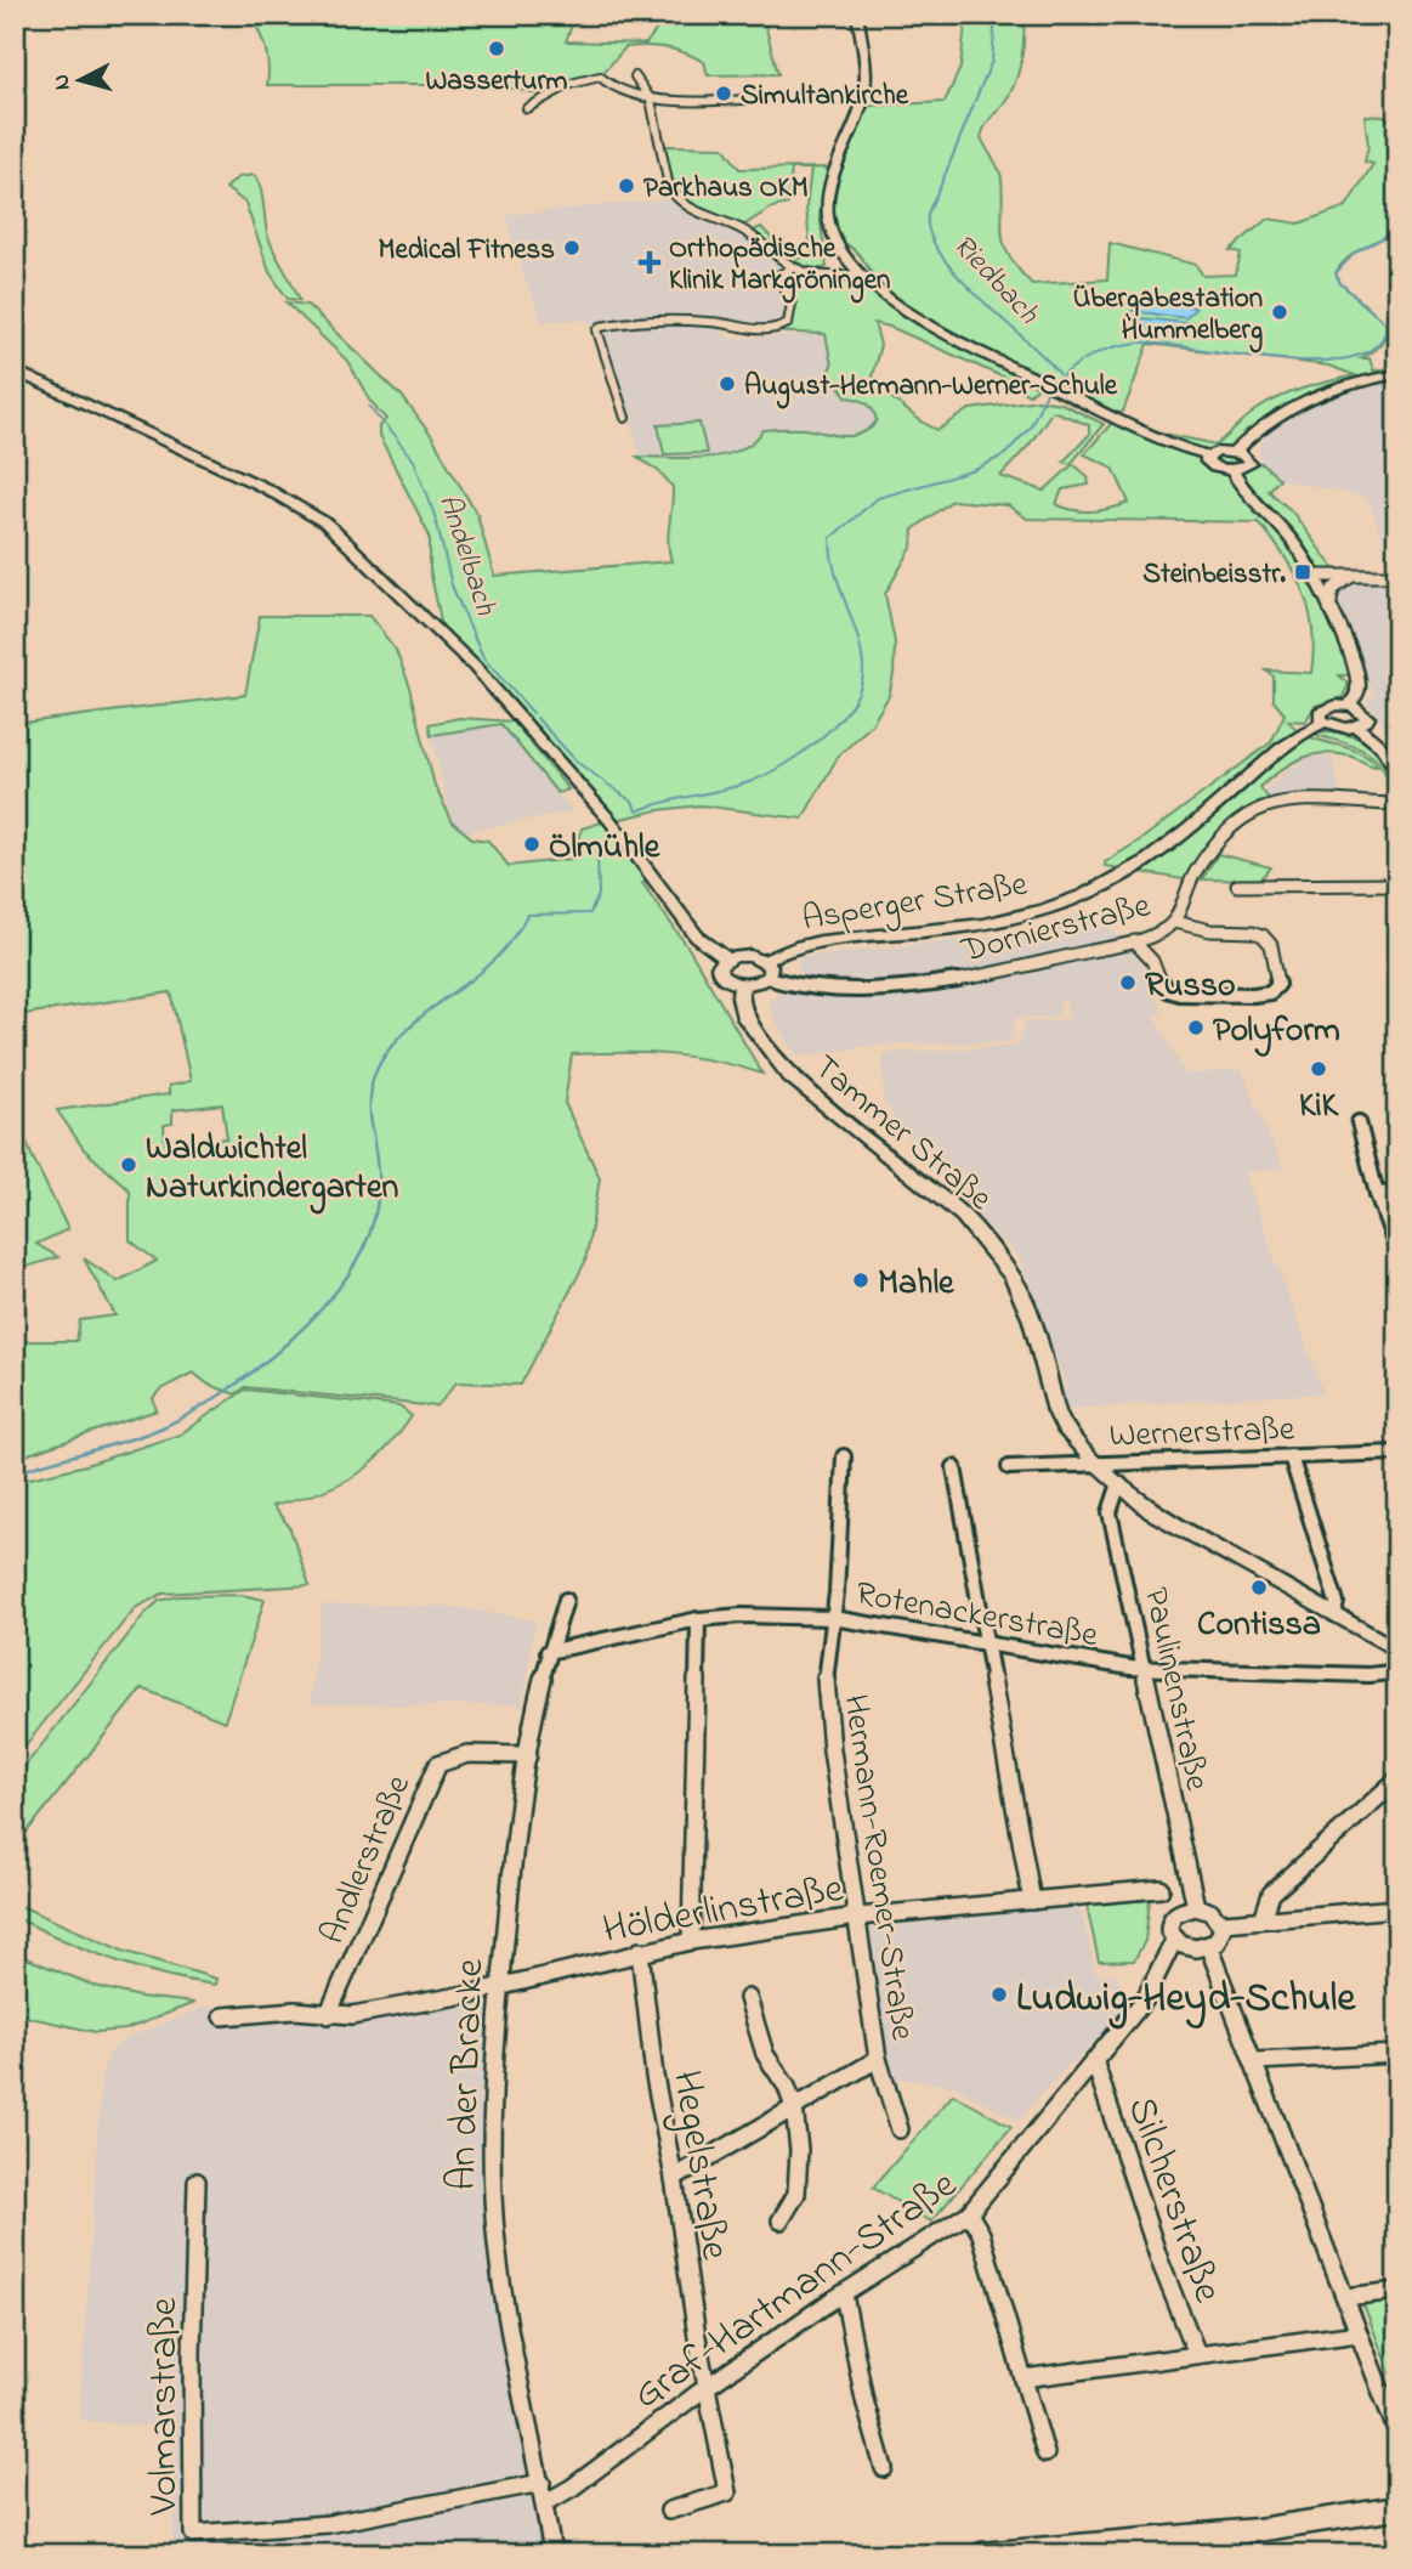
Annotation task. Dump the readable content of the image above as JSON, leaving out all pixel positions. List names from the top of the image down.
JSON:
{
  "streets": {
    "street": [
      "Asperger Straße",
      "Dornierstraße",
      "Tammer Straße",
      "Wernerstraße",
      "Rotenackerstraße",
      "Paulinenstraße",
      "Andlerstraße",
      "Hermann-Roemer-Straße",
      "Hölderlinstraße",
      "An der Bracke",
      "Hegelstraße",
      "Silcherstraße",
      "Graf-Hartmann-Straße",
      "Volmarstraße"
    ]
  },
  "crossings": [
    ["Tammer Straße", "Wernerstraße"],
    ["Tammer Straße", "Paulinenstraße"],
    ["Rotenackerstraße", "Paulinenstraße"],
    ["Rotenackerstraße", "Hermann-Roemer-Straße"],
    ["Rotenackerstraße", "An der Bracke"],
    ["Paulinenstraße", "Graf-Hartmann-Straße"],
    ["Andlerstraße", "Hölderlinstraße"],
    ["Andlerstraße", "An der Bracke"],
    ["Hermann-Roemer-Straße", "Hölderlinstraße"],
    ["Hölderlinstraße", "An der Bracke"],
    ["Hölderlinstraße", "Hegelstraße"],
    ["An der Bracke", "Graf-Hartmann-Straße"],
    ["An der Bracke", "Volmarstraße"],
    ["Hegelstraße", "Graf-Hartmann-Straße"],
    ["Silcherstraße", "Graf-Hartmann-Straße"]
  ],
  "water": ["Riedbach", "Andelbach"],
  "places": {
    "other": [
      "Wasserturm",
      "Simultankirche",
      "Parkhaus OKM",
      "Medical Fitness",
      "Übergabestation Hummelberg",
      "August-Hermann-Werner-Schule",
      "Ölmühle",
      "Russo",
      "Polyform",
      "KiK",
      "Waldwichtel Naturkindergarten",
      "Mahle",
      "Contissa",
      "Ludwig-Heyd-Schule"
    ],
    "health": ["Orthopädische Klinik Markgröningen"],
    "transit": ["Steinbeisstr."]
  },
  "north": "left"
}
